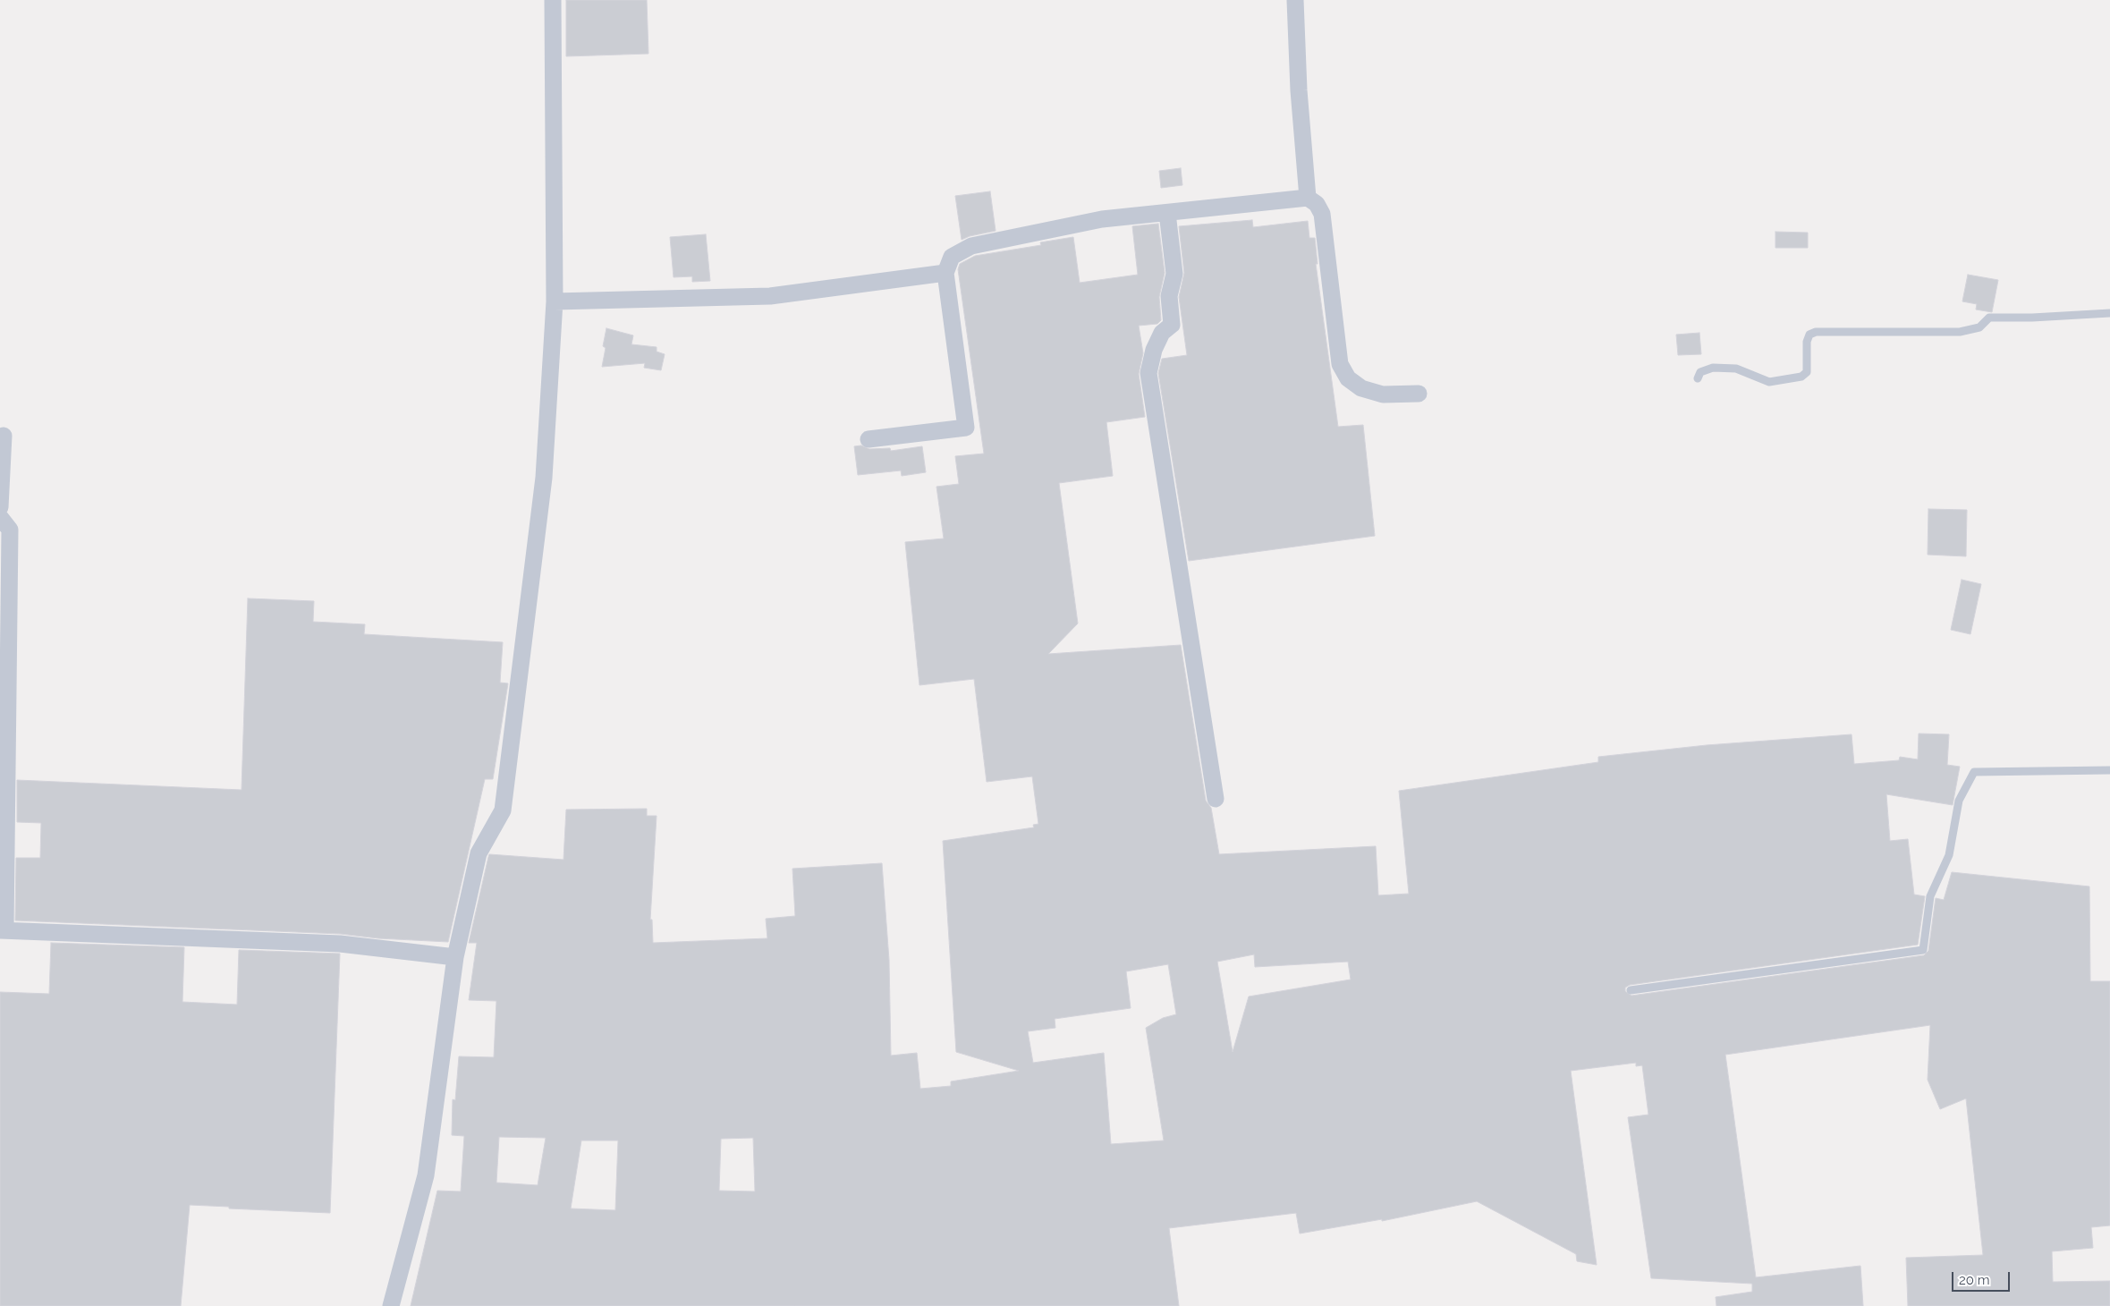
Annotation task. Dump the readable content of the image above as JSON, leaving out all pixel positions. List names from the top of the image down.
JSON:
{
  "scale_bar": "20 m"
}
